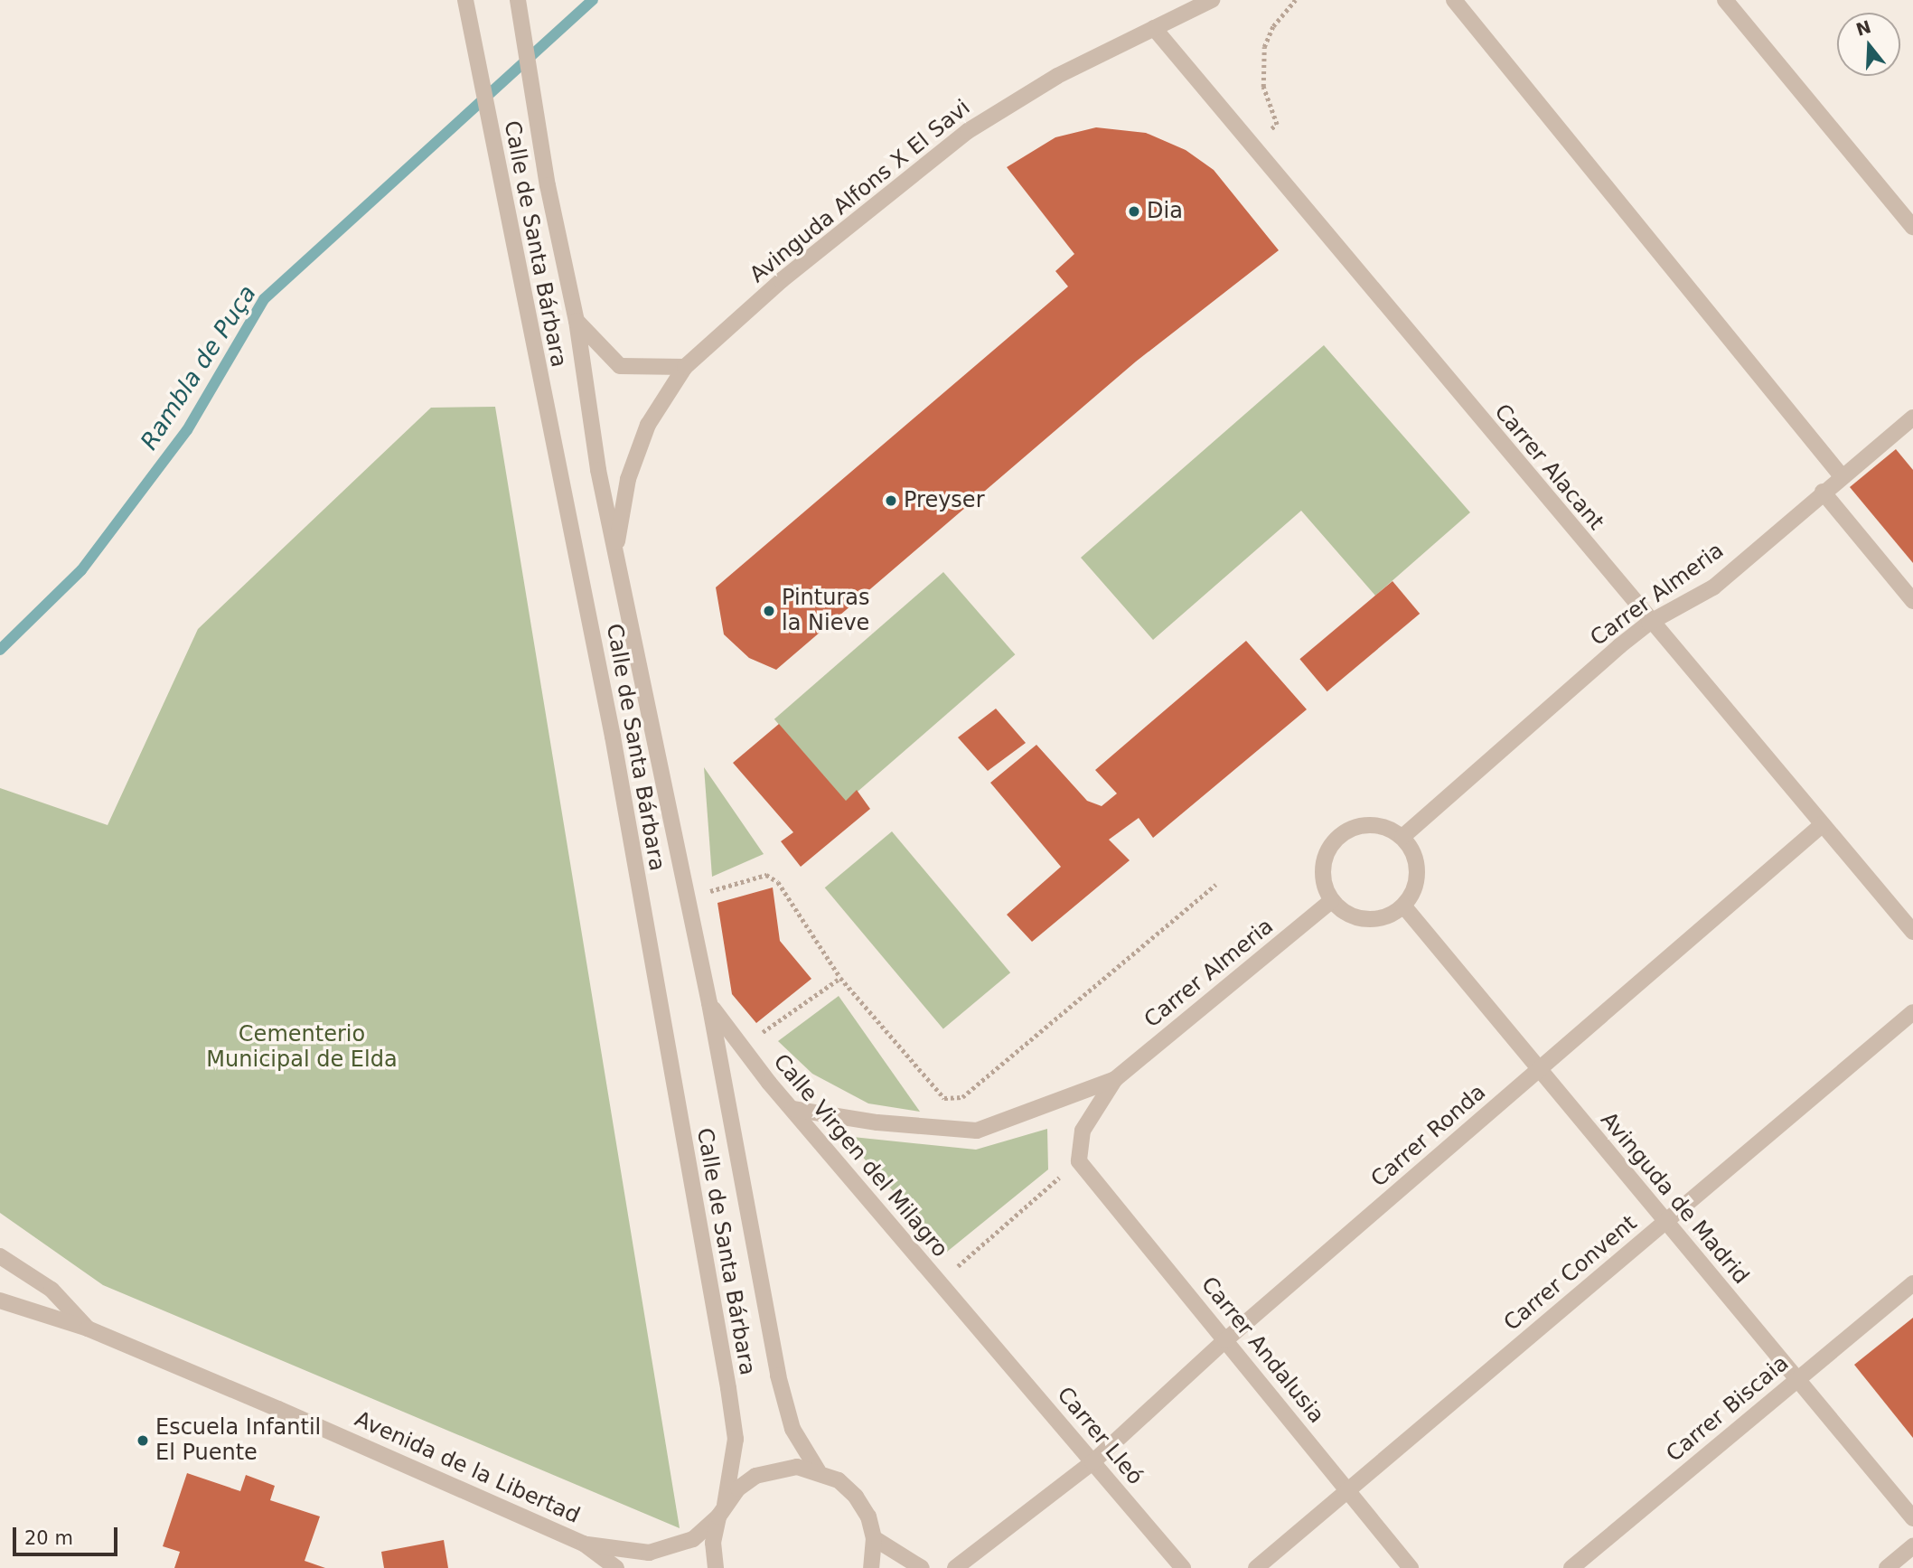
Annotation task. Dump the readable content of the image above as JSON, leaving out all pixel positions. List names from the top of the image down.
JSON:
{
  "streets": {
    "street": [
      "Avinguda Alfons X El Savi",
      "Calle de Santa Bárbara",
      "Carrer Alacant",
      "Carrer Almeria",
      "Carrer Ronda",
      "Calle Virgen del Milagro",
      "Avinguda de Madrid",
      "Carrer Convent",
      "Carrer Andalusia",
      "Carrer Biscaia",
      "Carrer Lleó",
      "Avenida de la Libertad"
    ]
  },
  "crossings": [
    ["Avinguda Alfons X El Savi", "Calle de Santa Bárbara"],
    ["Avinguda Alfons X El Savi", "Carrer Alacant"],
    ["Calle de Santa Bárbara", "Calle Virgen del Milagro"],
    ["Calle de Santa Bárbara", "Avenida de la Libertad"],
    ["Carrer Alacant", "Carrer Almeria"],
    ["Carrer Alacant", "Carrer Ronda"],
    ["Carrer Almeria", "Calle Virgen del Milagro"],
    ["Carrer Almeria", "Avinguda de Madrid"],
    ["Carrer Almeria", "Carrer Andalusia"],
    ["Carrer Ronda", "Avinguda de Madrid"],
    ["Carrer Ronda", "Carrer Andalusia"],
    ["Carrer Ronda", "Carrer Lleó"],
    ["Calle Virgen del Milagro", "Carrer Lleó"],
    ["Avinguda de Madrid", "Carrer Convent"],
    ["Avinguda de Madrid", "Carrer Biscaia"],
    ["Carrer Convent", "Carrer Andalusia"]
  ],
  "water": ["Rambla de Puça"],
  "parks": ["Cementerio Municipal de Elda"],
  "places": [
    "Dia",
    "Preyser",
    "Pinturas la Nieve",
    "Escuela Infantil El Puente"
  ],
  "scale_bar": "20 m",
  "north": "top"
}
